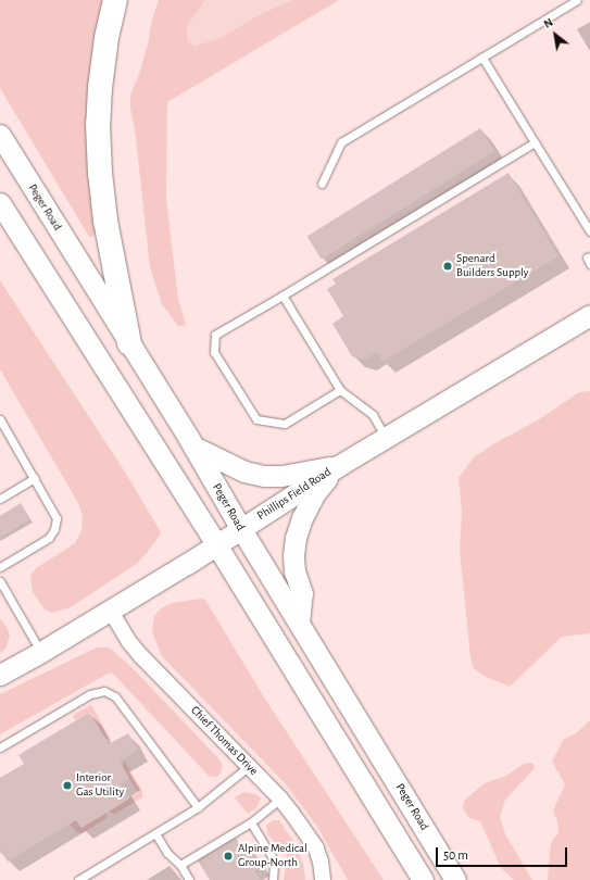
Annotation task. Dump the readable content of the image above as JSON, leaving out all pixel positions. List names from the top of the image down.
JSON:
{
  "streets": {
    "main road": ["Peger Road", "Phillips Field Road"],
    "street": ["Chief Thomas Drive"]
  },
  "crossings": [
    ["Peger Road", "Phillips Field Road"],
    ["Phillips Field Road", "Chief Thomas Drive"]
  ],
  "places": ["Spenard Builders Supply", "Interior Gas Utility", "Alpine Medical Group-North"],
  "scale_bar": "50 m",
  "north": "top left"
}
